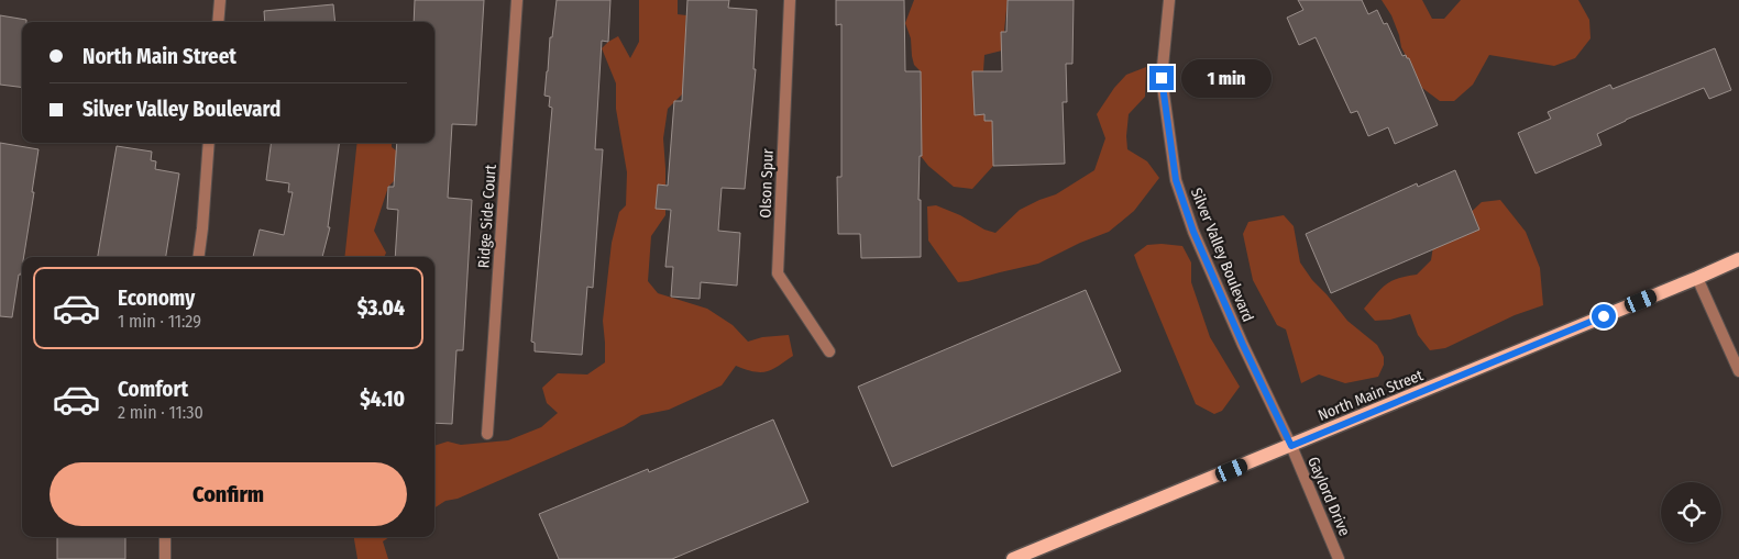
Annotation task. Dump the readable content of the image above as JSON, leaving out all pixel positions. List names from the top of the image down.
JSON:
{
  "streets": {
    "main road": ["North Main Street"],
    "street": [
      "Olson Spur",
      "Ridge Side Court",
      "Silver Valley Boulevard",
      "Gaylord Drive"
    ]
  },
  "crossings": [
    ["Silver Valley Boulevard", "North Main Street"],
    ["Silver Valley Boulevard", "Gaylord Drive"],
    ["North Main Street", "Gaylord Drive"]
  ],
  "page": {
    "banner": ["North Main Street", "Silver Valley Boulevard"],
    "bubble": "1 min",
    "list": [
      {
        "name": "Economy",
        "note": "1 min · 11:29",
        "value": "$3.04"
      },
      {
        "name": "Comfort",
        "note": "2 min · 11:30",
        "value": "$4.10"
      }
    ],
    "buttons": "Confirm"
  }
}
